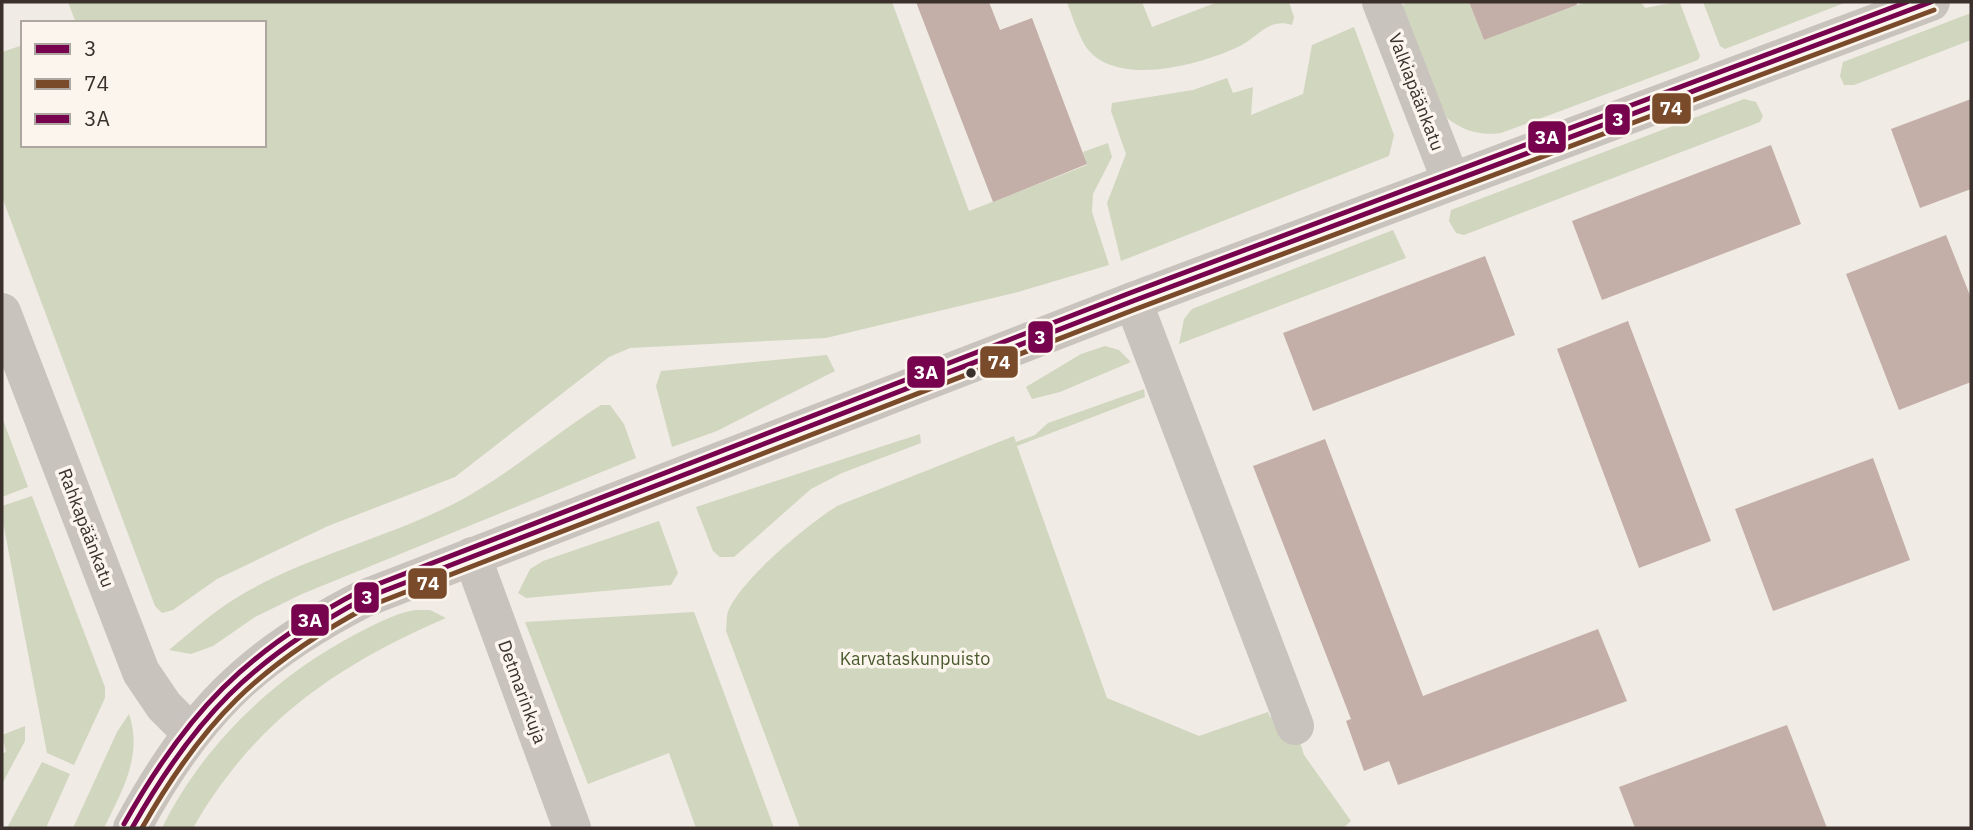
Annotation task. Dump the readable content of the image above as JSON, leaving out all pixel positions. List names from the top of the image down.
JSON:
{
  "streets": {
    "street": ["Valkiapäänkatu", "Rahkapäänkatu", "Detmarinkuja"]
  },
  "parks": ["Karvataskunpuisto"],
  "lines": ["transit line 3", "transit line 3A", "transit line 74"],
  "legend": ["3", "74", "3A"]
}
